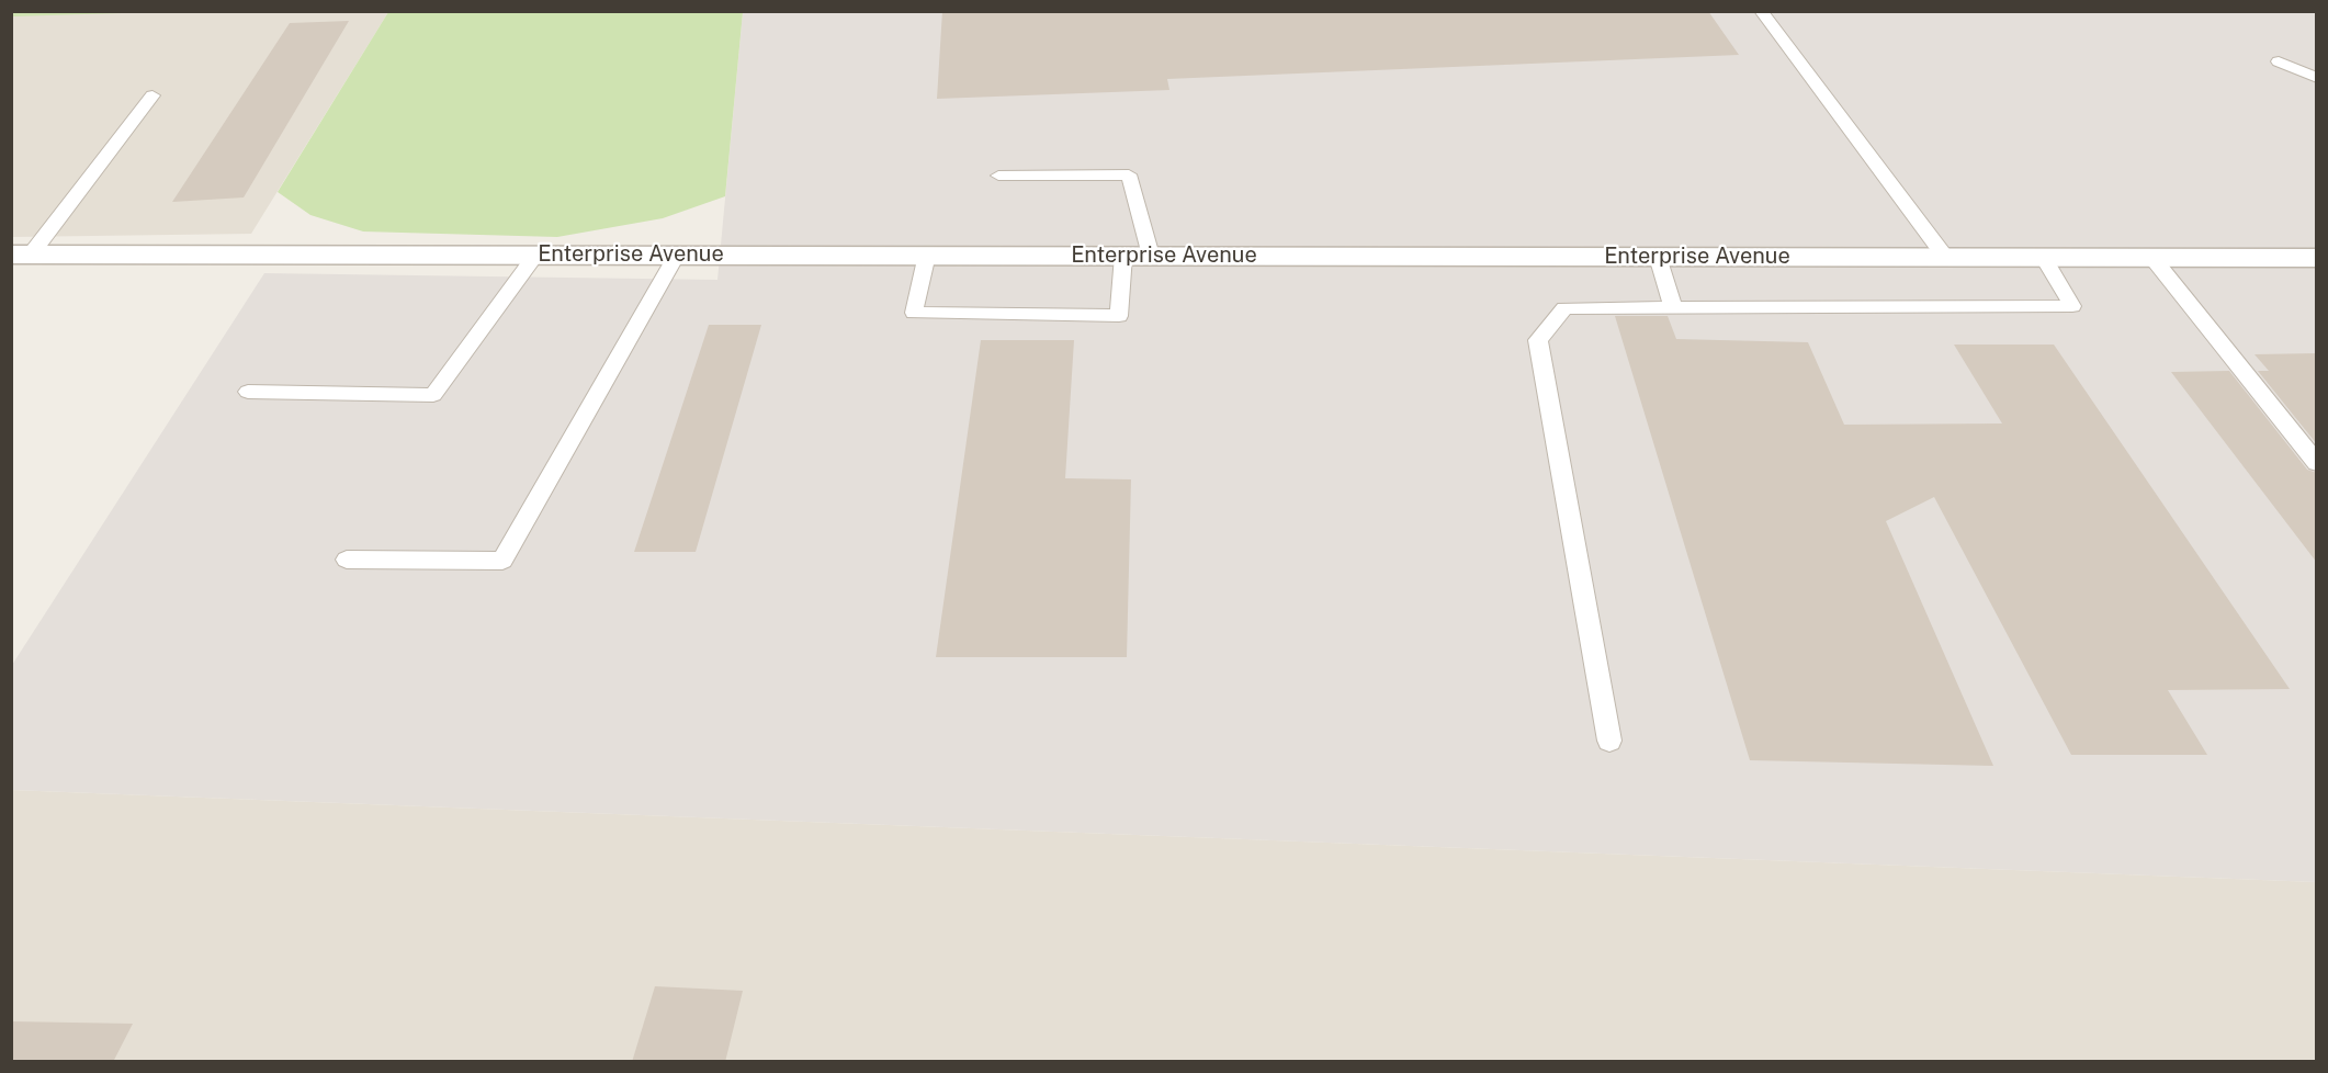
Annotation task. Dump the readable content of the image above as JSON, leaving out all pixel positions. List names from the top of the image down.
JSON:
{
  "streets": {
    "street": ["Enterprise Avenue"]
  }
}
